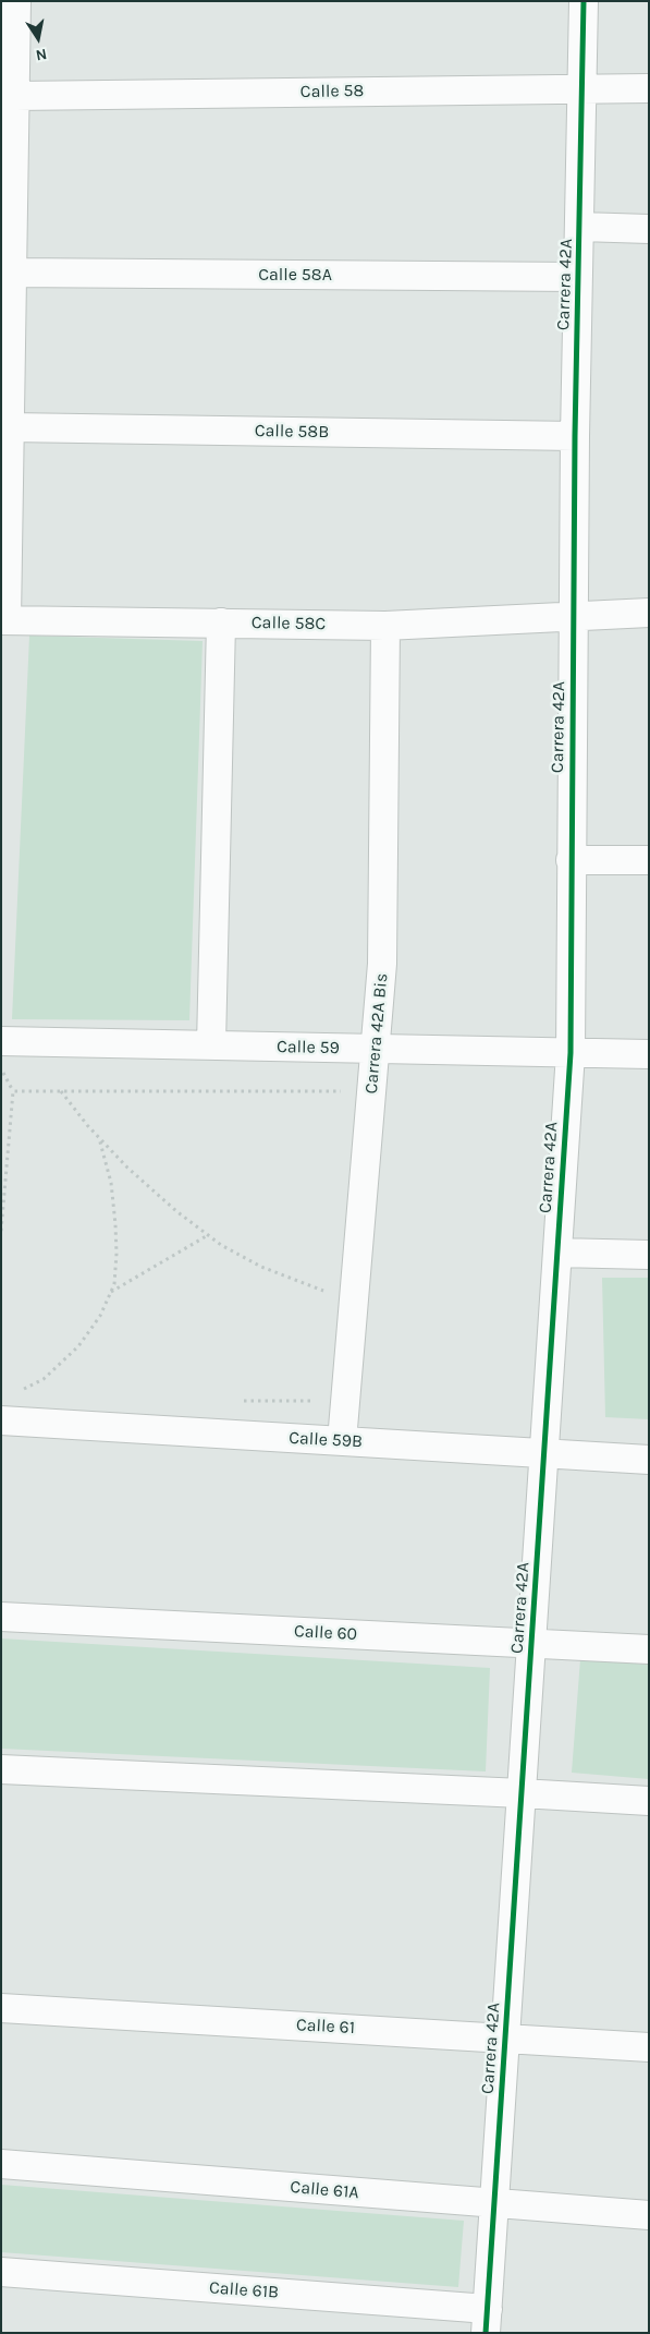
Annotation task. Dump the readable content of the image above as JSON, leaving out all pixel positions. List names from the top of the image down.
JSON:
{
  "streets": {
    "street": [
      "Calle 58",
      "Calle 58A",
      "Carrera 42A",
      "Calle 58B",
      "Calle 58C",
      "Carrera 42A Bis",
      "Calle 59",
      "Calle 59B",
      "Calle 60",
      "Calle 61",
      "Calle 61A",
      "Calle 61B"
    ]
  },
  "crossings": [
    ["Calle 58", "Carrera 42A"],
    ["Calle 58A", "Carrera 42A"],
    ["Carrera 42A", "Calle 58B"],
    ["Carrera 42A", "Calle 58C"],
    ["Carrera 42A", "Calle 59"],
    ["Carrera 42A", "Calle 59B"],
    ["Carrera 42A", "Calle 60"],
    ["Carrera 42A", "Calle 61"],
    ["Carrera 42A", "Calle 61A"],
    ["Carrera 42A", "Calle 61B"],
    ["Calle 58C", "Carrera 42A Bis"],
    ["Carrera 42A Bis", "Calle 59"],
    ["Carrera 42A Bis", "Calle 59B"]
  ],
  "north": "bottom"
}
